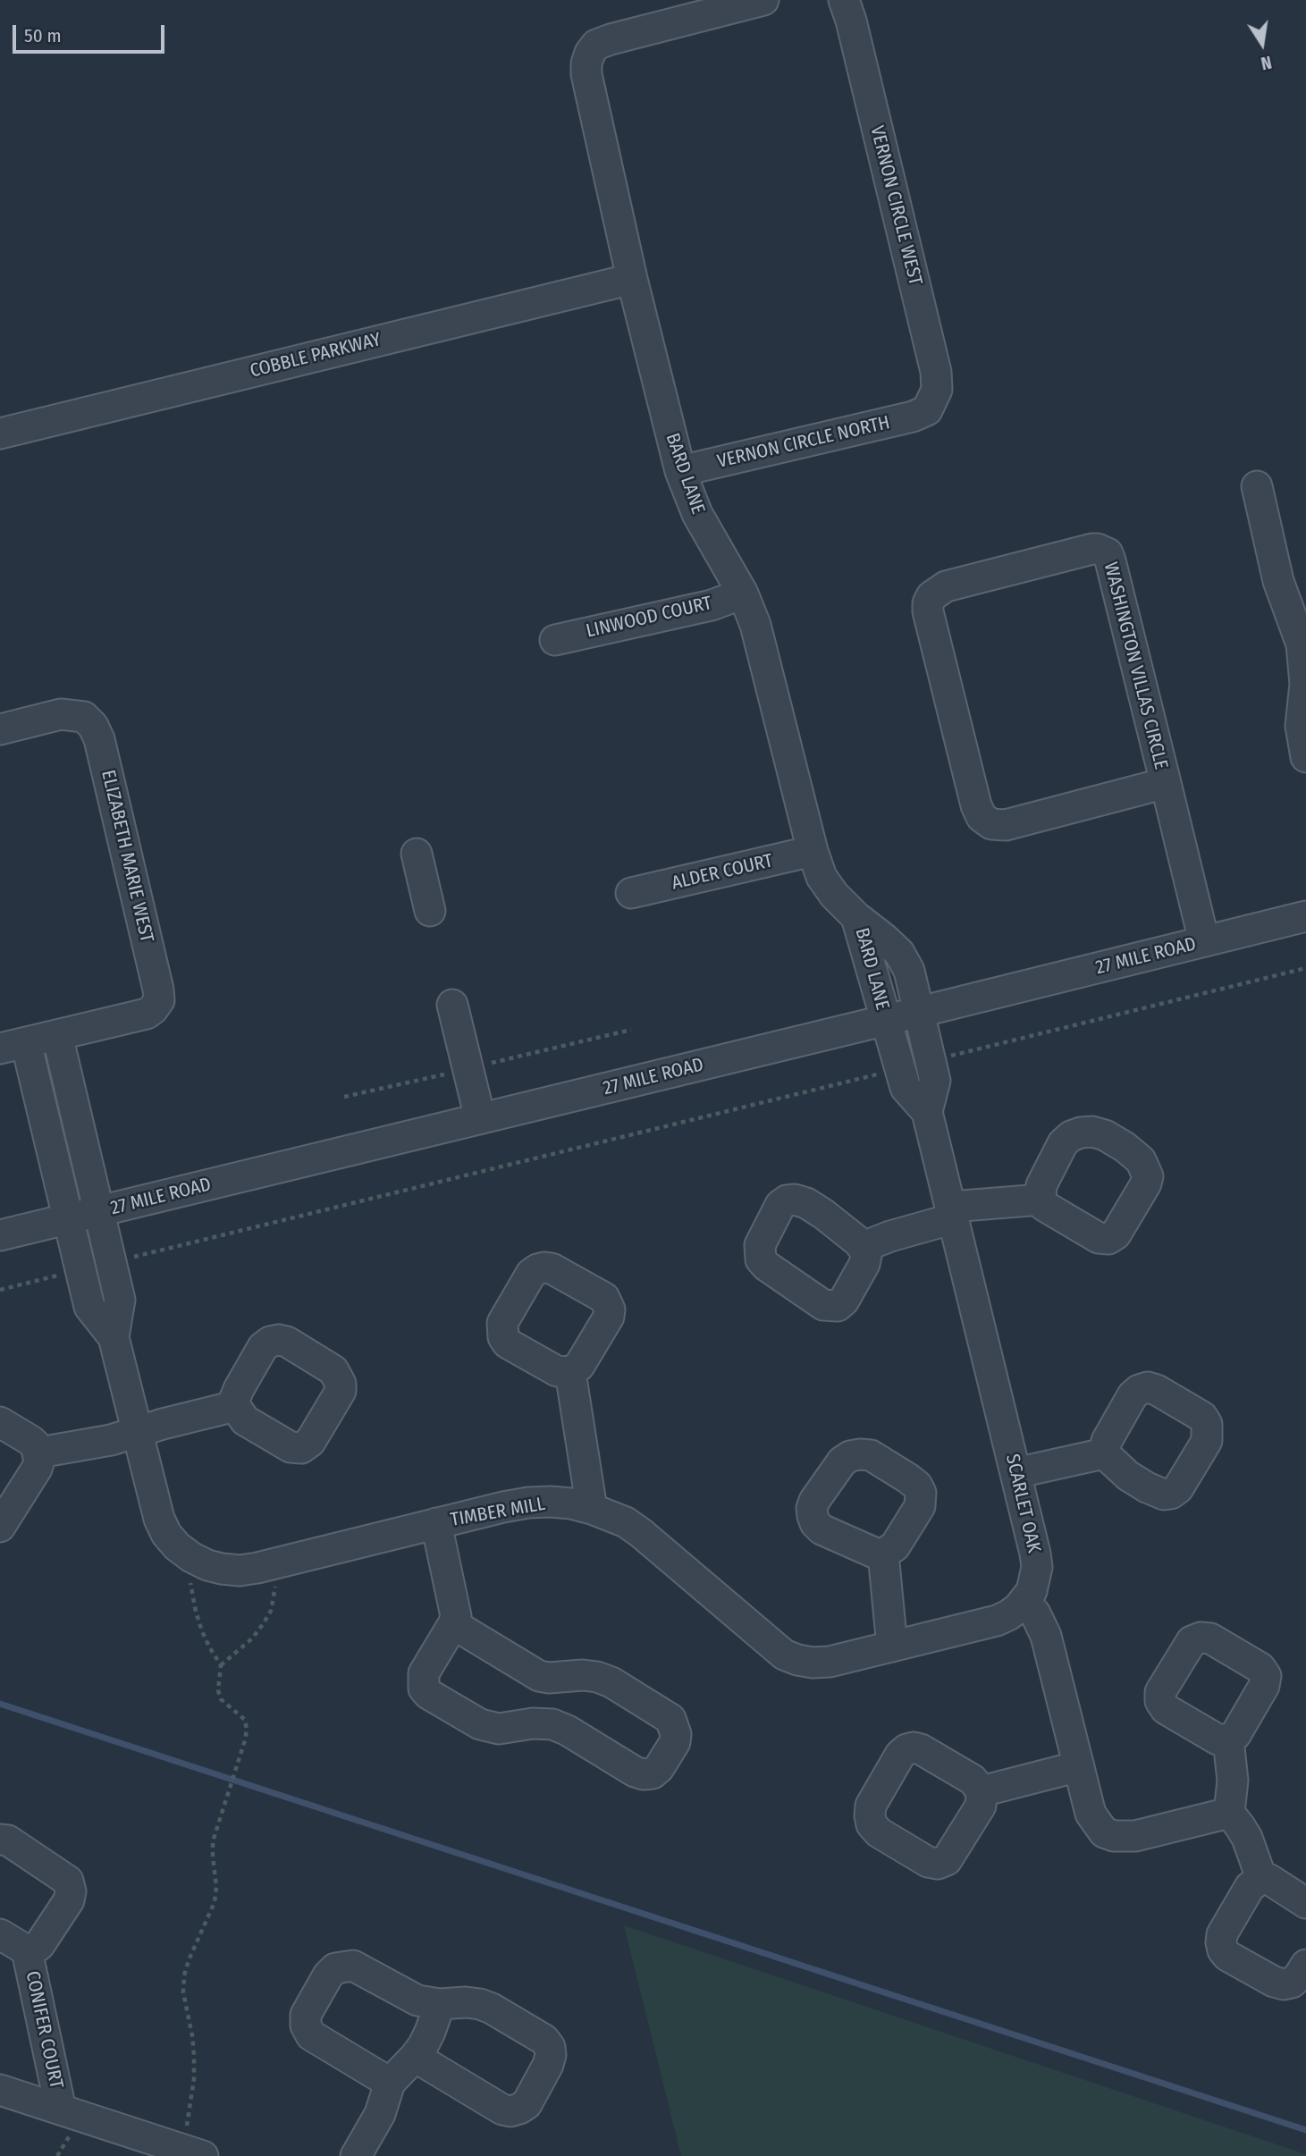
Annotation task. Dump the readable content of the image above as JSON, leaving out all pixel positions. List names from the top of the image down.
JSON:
{
  "streets": {
    "street": [
      "VERNON CIRCLE WEST",
      "COBBLE PARKWAY",
      "VERNON CIRCLE NORTH",
      "BARD LANE",
      "LINWOOD COURT",
      "WASHINGTON VILLAS CIRCLE",
      "ELIZABETH MARIE WEST",
      "ALDER COURT",
      "27 MILE ROAD",
      "SCARLET OAK",
      "TIMBER MILL",
      "CONIFER COURT"
    ]
  },
  "crossings": [
    ["VERNON CIRCLE WEST", "VERNON CIRCLE NORTH"],
    ["COBBLE PARKWAY", "BARD LANE"],
    ["VERNON CIRCLE NORTH", "BARD LANE"],
    ["BARD LANE", "LINWOOD COURT"],
    ["BARD LANE", "ALDER COURT"],
    ["BARD LANE", "27 MILE ROAD"],
    ["BARD LANE", "SCARLET OAK"],
    ["WASHINGTON VILLAS CIRCLE", "27 MILE ROAD"],
    ["ELIZABETH MARIE WEST", "TIMBER MILL"],
    ["27 MILE ROAD", "SCARLET OAK"],
    ["27 MILE ROAD", "TIMBER MILL"],
    ["SCARLET OAK", "TIMBER MILL"]
  ],
  "scale_bar": "50 m",
  "north": "bottom"
}
